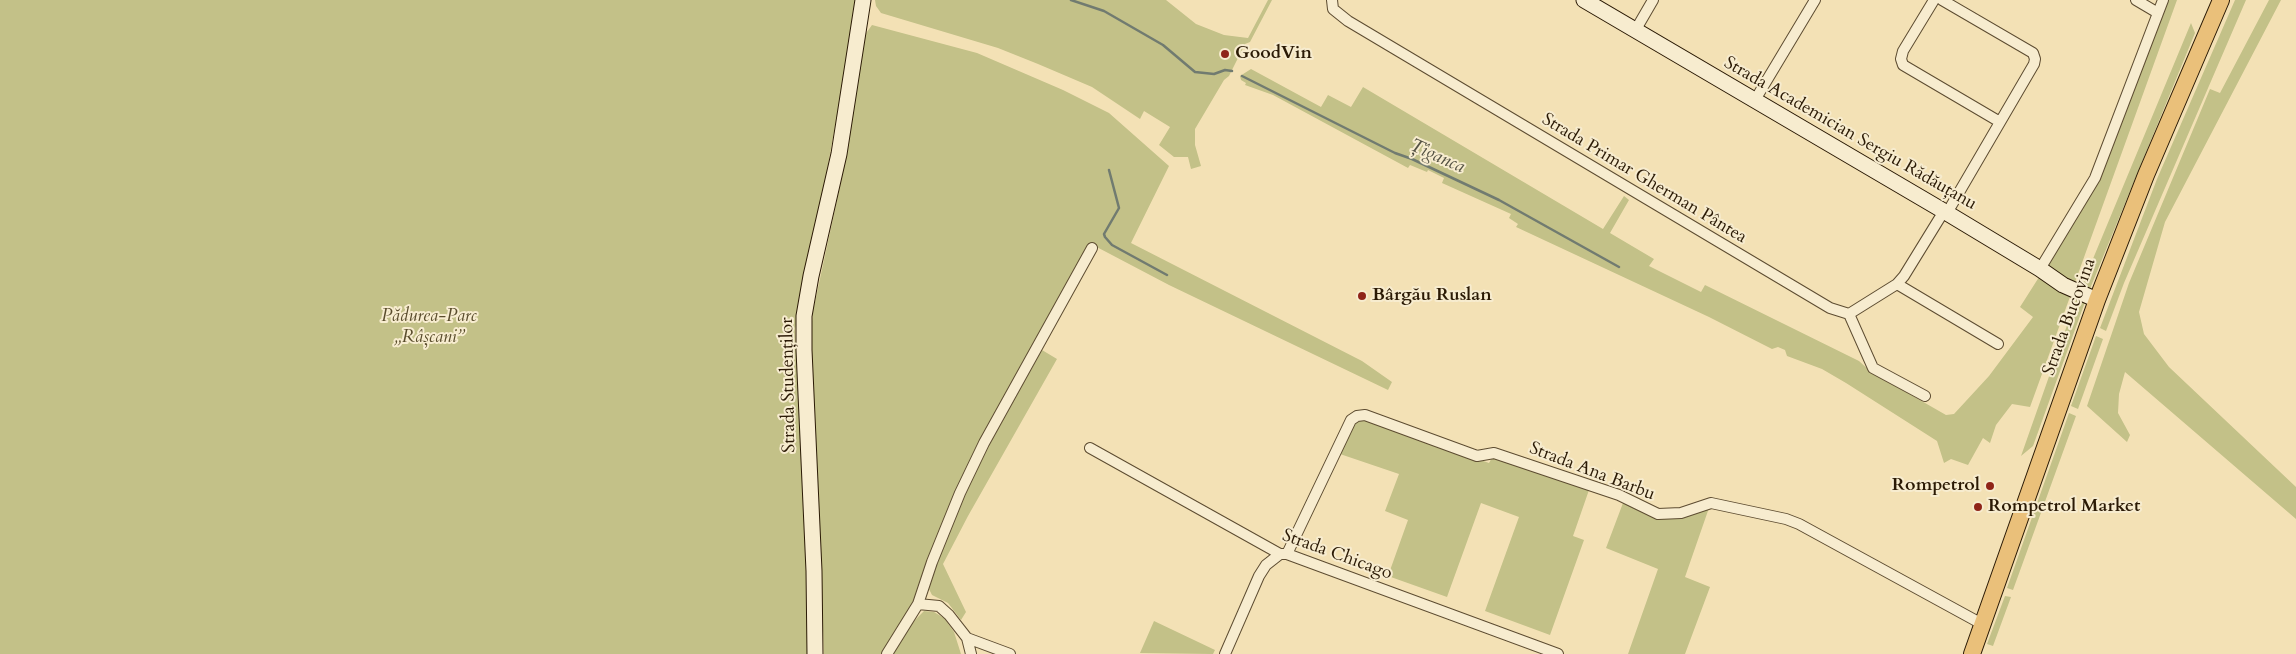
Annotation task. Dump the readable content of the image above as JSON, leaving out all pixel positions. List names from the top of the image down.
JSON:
{
  "streets": {
    "main road": ["Strada Academician Sergiu Rădăuțanu", "Strada Bucovina", "Strada Studenților"],
    "street": ["Strada Primar Gherman Pântea", "Strada Ana Barbu", "Strada Chicago"]
  },
  "crossings": [
    ["Strada Academician Sergiu Rădăuțanu", "Strada Bucovina"],
    ["Strada Bucovina", "Strada Ana Barbu"],
    ["Strada Ana Barbu", "Strada Chicago"]
  ],
  "water": ["Țîganca"],
  "parks": ["Pădurea-Parc „Râșcani”"],
  "places": [
    "GoodVin",
    "Bârgău Ruslan",
    "Rompetrol",
    "Rompetrol Market"
  ]
}
